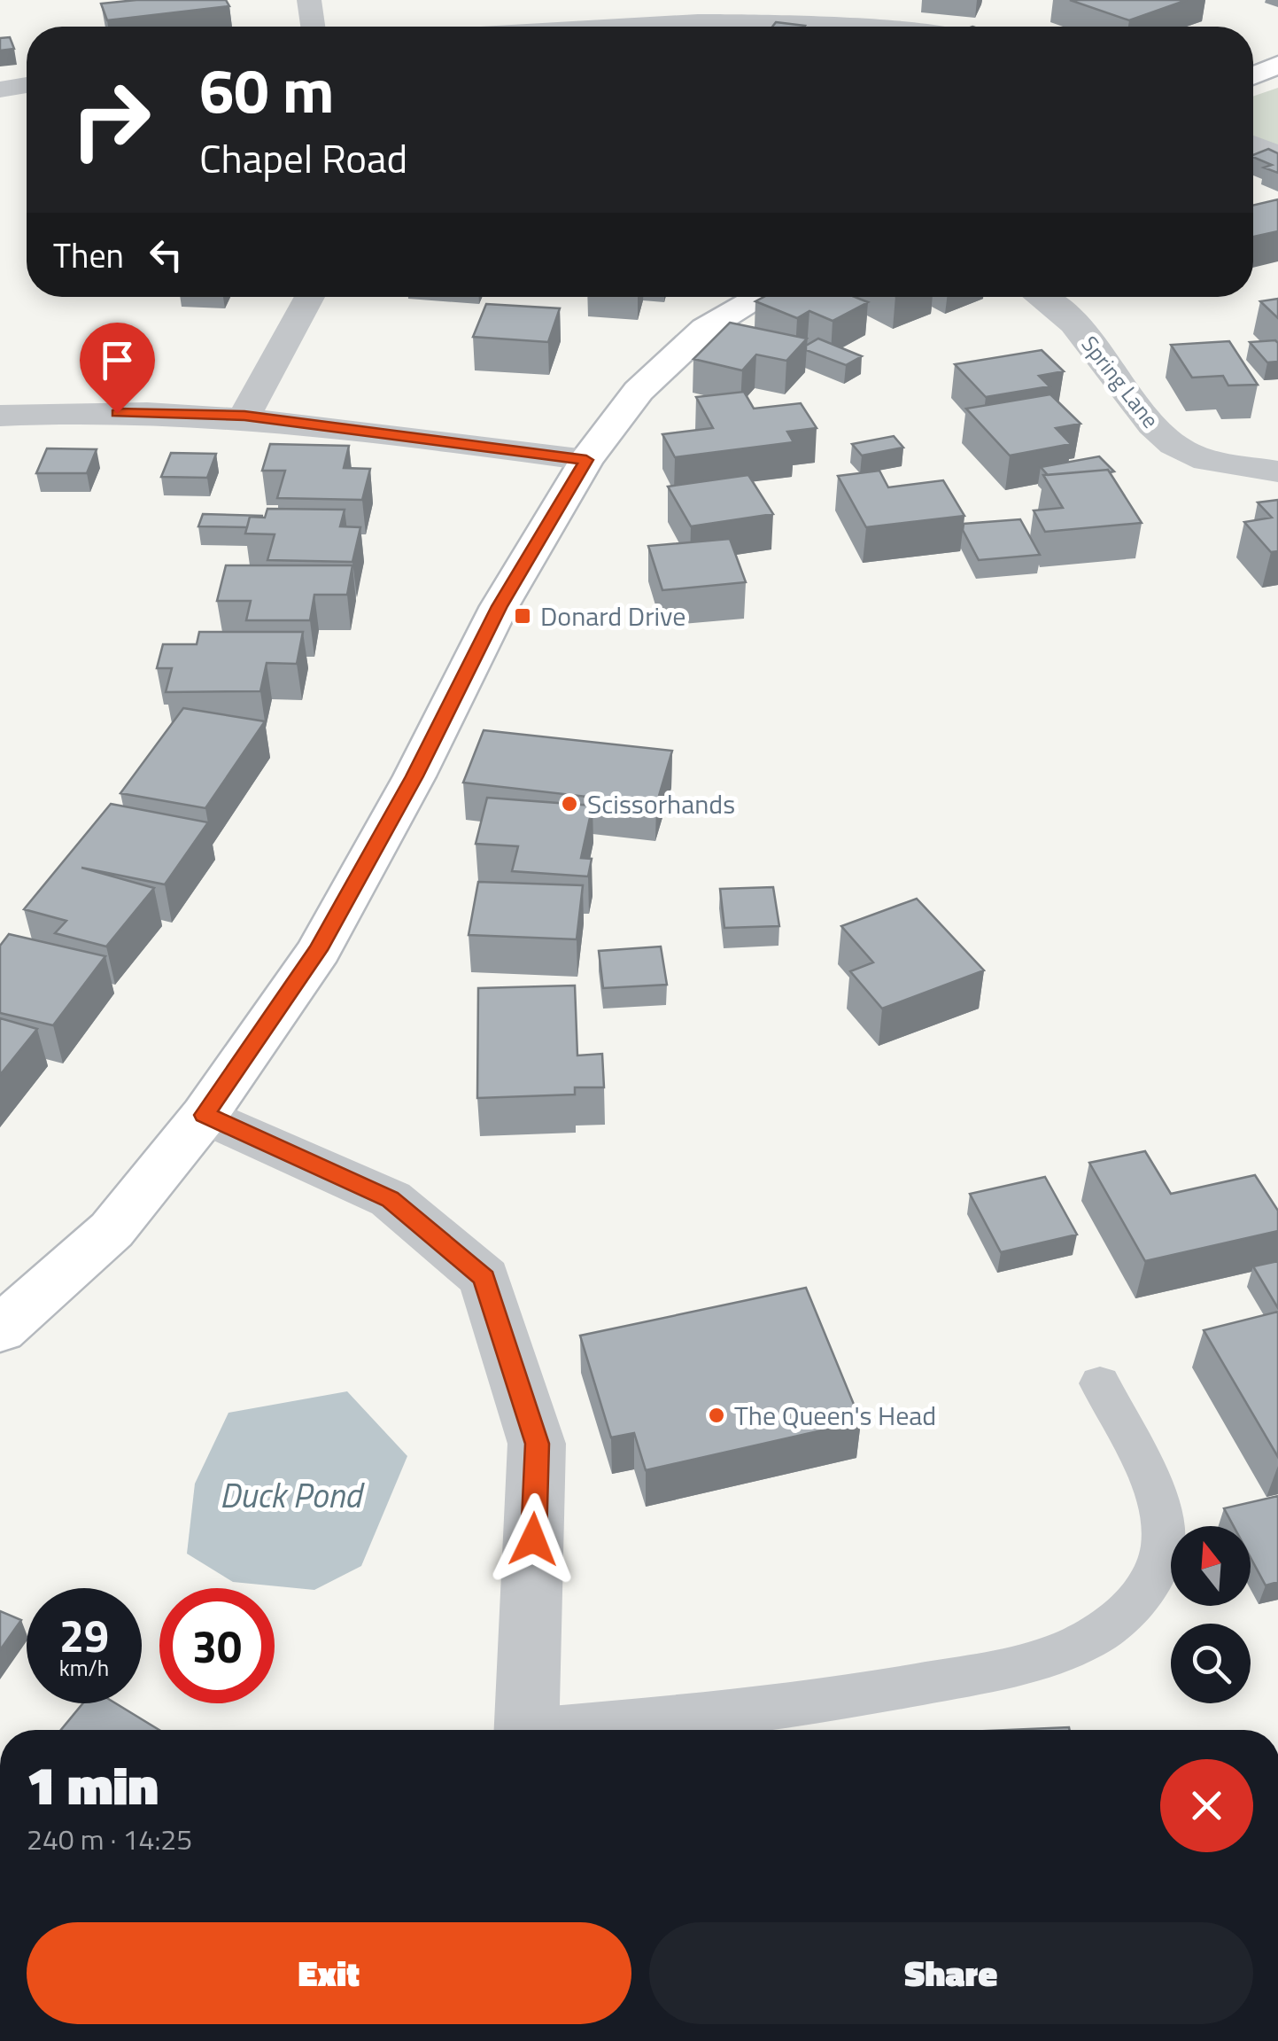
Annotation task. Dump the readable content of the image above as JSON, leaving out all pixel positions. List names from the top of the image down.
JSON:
{
  "streets": {
    "street": ["Spring Lane"]
  },
  "water": ["Duck Pond"],
  "places": {
    "transit": ["Donard Drive"],
    "other": ["Scissorhands", "The Queen's Head"]
  },
  "north": "top",
  "page": {
    "turn": ["60 m", "Chapel Road"],
    "then": "Then",
    "speed": "29 km/h",
    "limit": "30",
    "heading": ["1 min", "240 m · 14:25"],
    "buttons": ["Exit", "Share"]
  }
}
